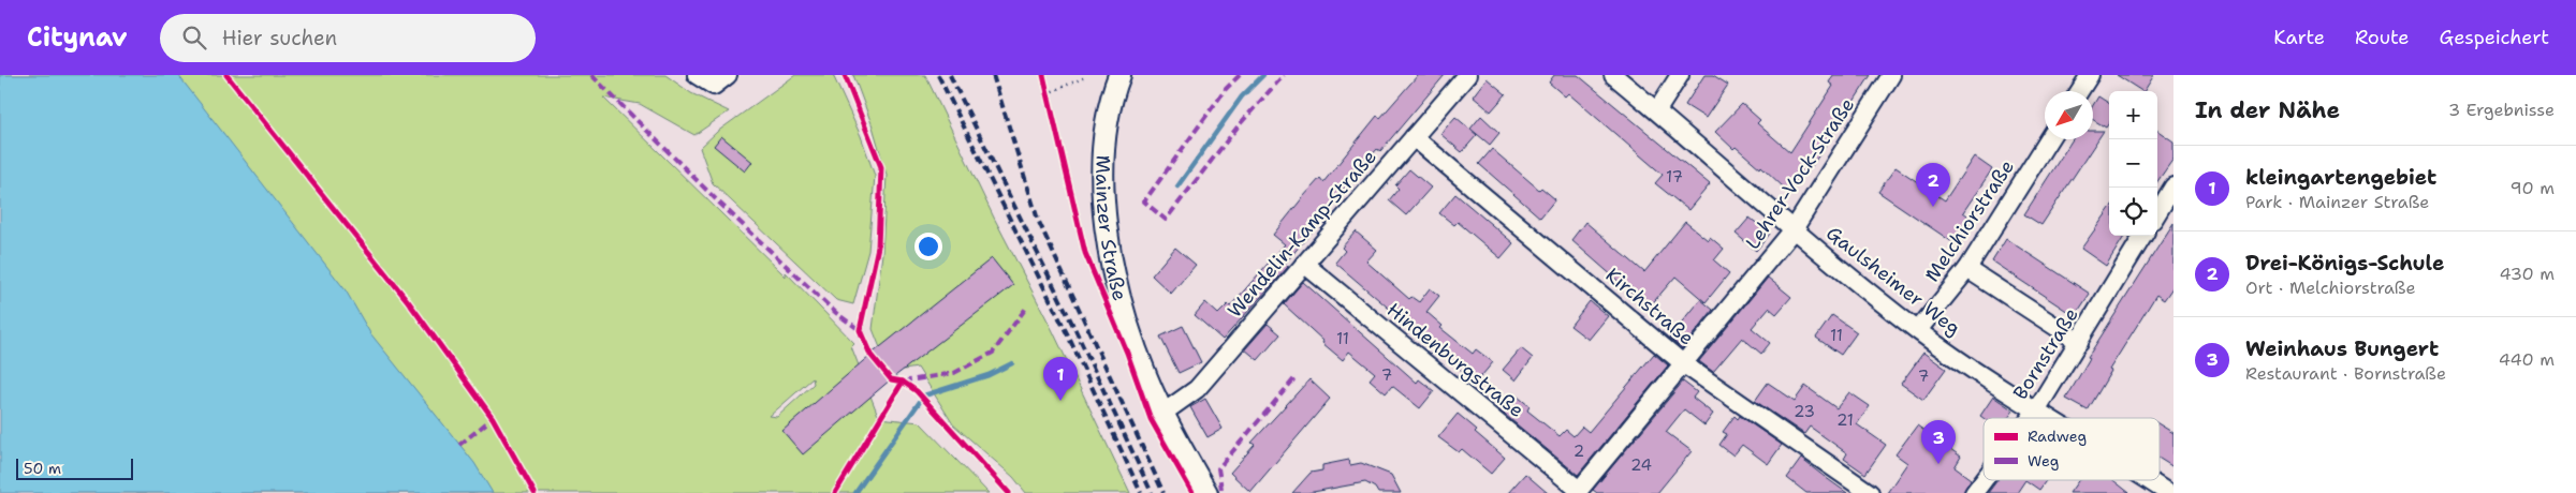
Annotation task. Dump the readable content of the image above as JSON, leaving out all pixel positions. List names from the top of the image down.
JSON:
{
  "streets": {
    "main road": ["Mainzer Straße"],
    "street": [
      "Lehrer-Vock-Straße",
      "Melchiorstraße",
      "Wendelin-Kamp-Straße",
      "Gaulsheimer Weg",
      "Kirchstraße",
      "Bornstraße",
      "Hindenburgstraße"
    ]
  },
  "crossings": [
    ["Lehrer-Vock-Straße", "Gaulsheimer Weg"],
    ["Lehrer-Vock-Straße", "Kirchstraße"],
    ["Lehrer-Vock-Straße", "Hindenburgstraße"],
    ["Melchiorstraße", "Gaulsheimer Weg"],
    ["Mainzer Straße", "Wendelin-Kamp-Straße"],
    ["Wendelin-Kamp-Straße", "Kirchstraße"],
    ["Wendelin-Kamp-Straße", "Hindenburgstraße"],
    ["Gaulsheimer Weg", "Bornstraße"]
  ],
  "house_numbers": [
    "17",
    "11",
    "11",
    "7",
    "7",
    "23",
    "21",
    "2",
    "24"
  ],
  "legend": ["Radweg", "Weg"],
  "scale_bar": "50 m",
  "north": "bottom left",
  "page": {
    "header": "Citynav",
    "search": "Hier suchen",
    "nav": ["Karte", "Route", "Gespeichert"],
    "heading": ["In der Nähe", "3 Ergebnisse"],
    "map_buttons": ["+", "−"],
    "list": [
      {
        "mark": "1",
        "name": "kleingartengebiet",
        "note": "Park · Mainzer Straße",
        "value": "90 m"
      },
      {
        "mark": "2",
        "name": "Drei-Königs-Schule",
        "note": "Ort · Melchiorstraße",
        "value": "430 m"
      },
      {
        "mark": "3",
        "name": "Weinhaus Bungert",
        "note": "Restaurant · Bornstraße",
        "value": "440 m"
      }
    ],
    "pins": ["2", "1", "3"],
    "scale": "50 m"
  }
}
